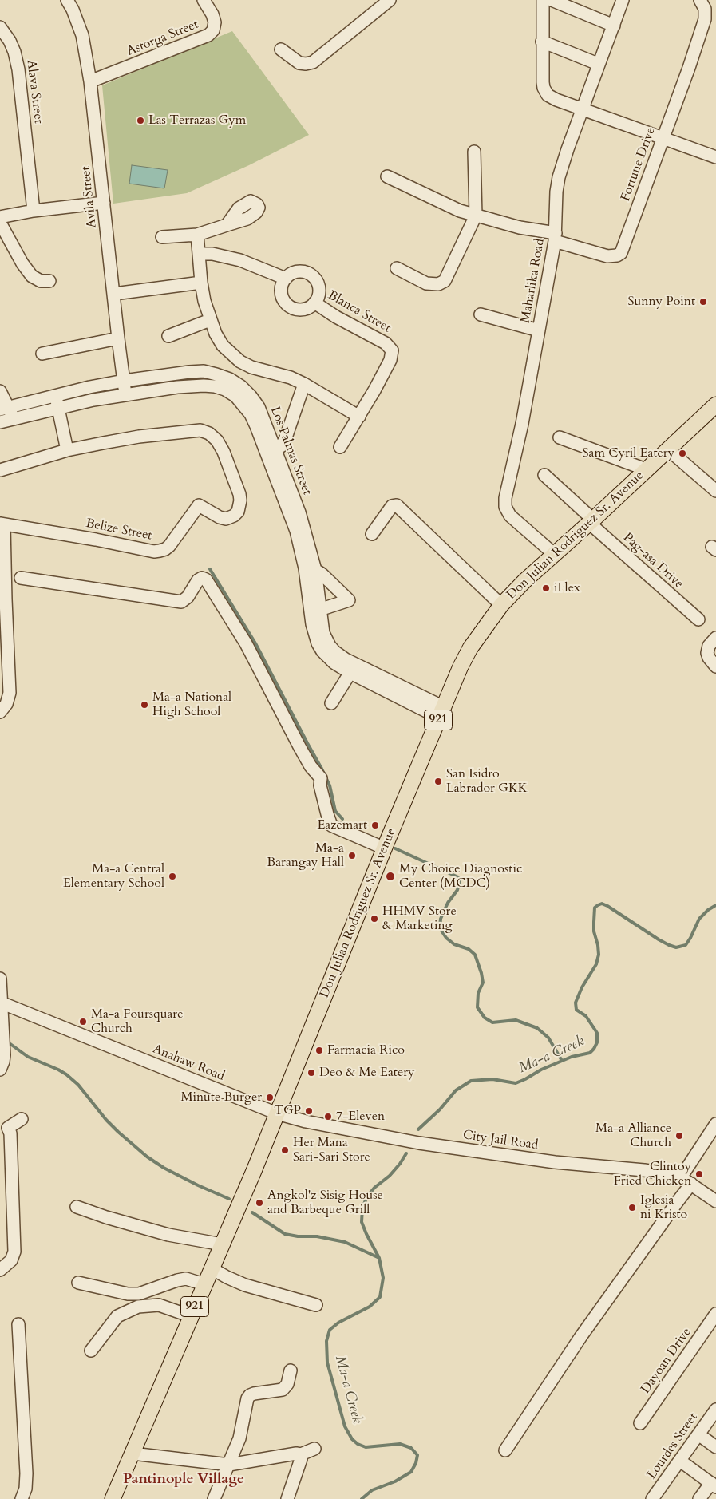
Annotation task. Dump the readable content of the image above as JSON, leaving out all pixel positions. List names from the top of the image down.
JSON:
{
  "streets": {
    "main road": ["Don Julian Rodriguez Sr. Avenue", "921"],
    "street": [
      "Astorga Street",
      "Alava Street",
      "Fortune Drive",
      "Avila Street",
      "Maharlika Road",
      "Blanca Street",
      "Los Palmas Street",
      "Belize Street",
      "Pag-asa Drive",
      "Anahaw Road",
      "City Jail Road",
      "Dayoan Drive",
      "Lourdes Street"
    ]
  },
  "crossings": [
    ["Astorga Street", "Avila Street"],
    ["Fortune Drive", "Maharlika Road"],
    ["Avila Street", "Los Palmas Street"],
    ["Maharlika Road", "Don Julian Rodriguez Sr. Avenue"],
    ["Los Palmas Street", "Don Julian Rodriguez Sr. Avenue"],
    ["Don Julian Rodriguez Sr. Avenue", "Pag-asa Drive"],
    ["Don Julian Rodriguez Sr. Avenue", "Anahaw Road"],
    ["Don Julian Rodriguez Sr. Avenue", "City Jail Road"],
    ["Anahaw Road", "City Jail Road"]
  ],
  "districts": ["Pantinople Village"],
  "water": ["Ma-a Creek"],
  "places": [
    "Las Terrazas Gym",
    "Sunny Point",
    "Sam Cyril Eatery",
    "iFlex",
    "Ma-a National High School",
    "San Isidro Labrador GKK",
    "Eazemart",
    "Ma-a Barangay Hall",
    "Ma-a Central Elementary School",
    "My Choice Diagnostic Center (MCDC)",
    "HHMV Store & Marketing",
    "Ma-a Foursquare Church",
    "Farmacia Rico",
    "Deo & Me Eatery",
    "Minute Burger",
    "TGP",
    "7-Eleven",
    "Ma-a Alliance Church",
    "Her Mana Sari-Sari Store",
    "Clintoy Fried Chicken",
    "Angkol'z Sisig House and Barbeque Grill",
    "Iglesia ni Kristo"
  ]
}
